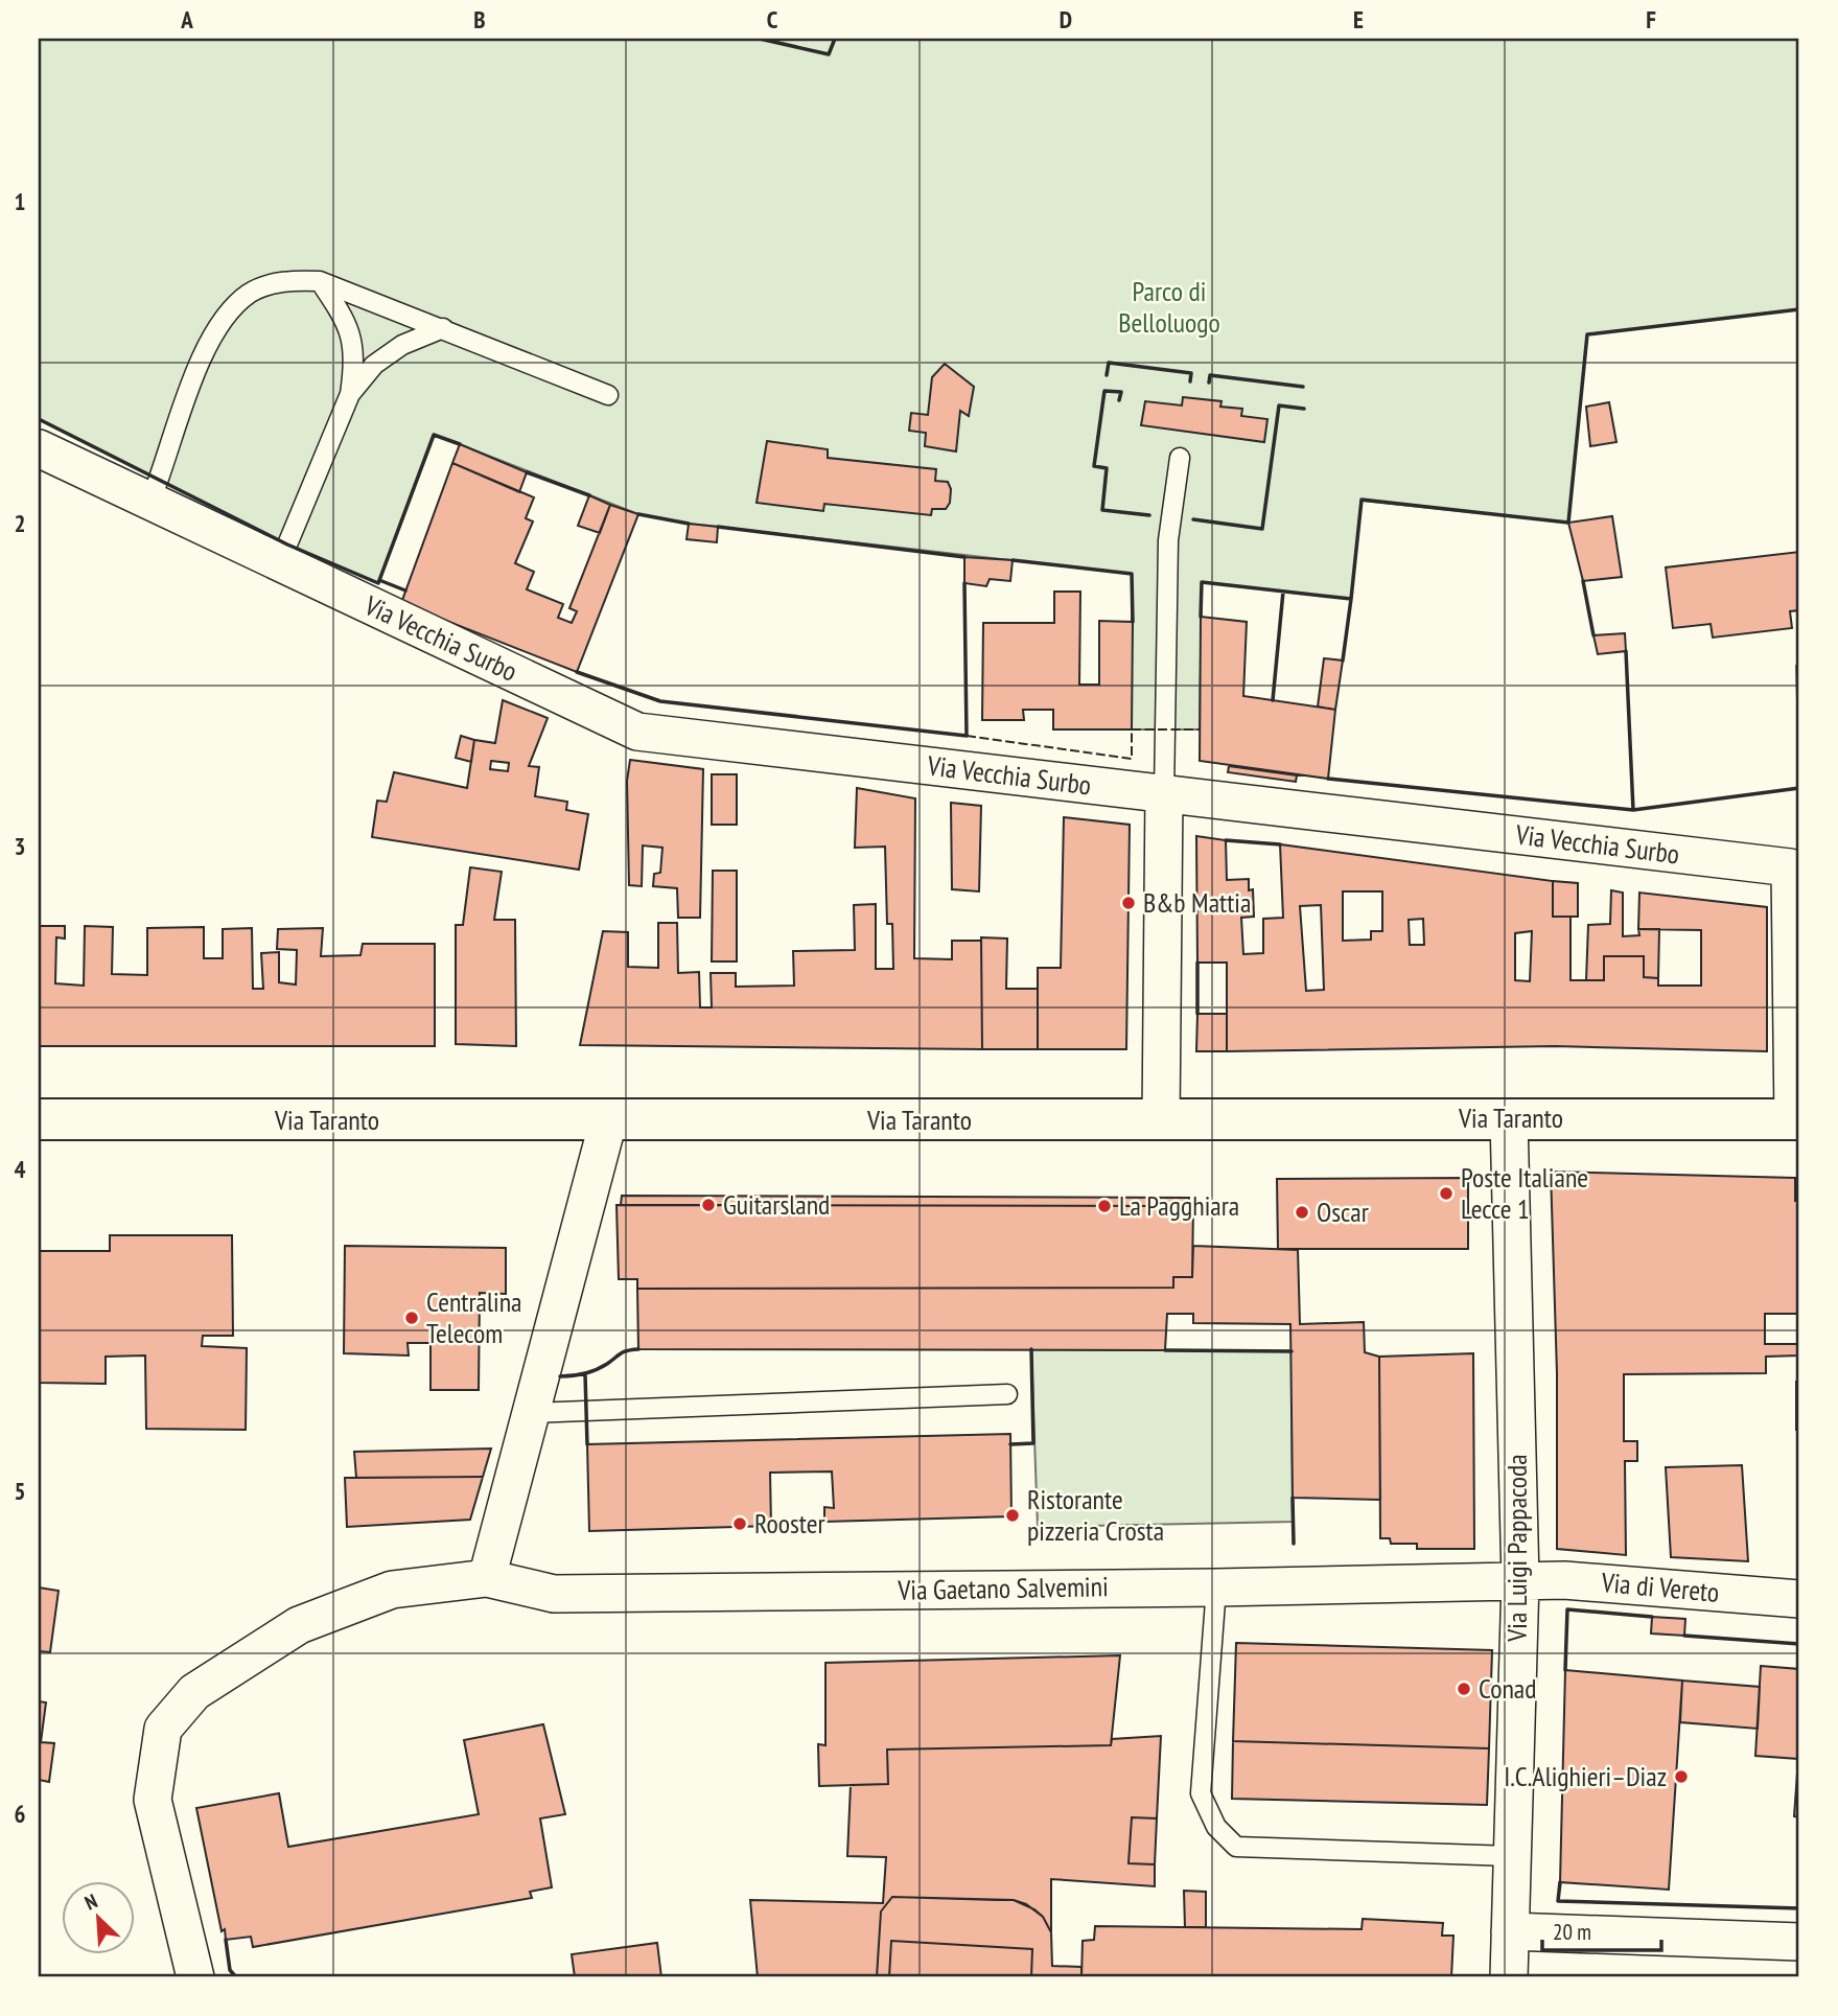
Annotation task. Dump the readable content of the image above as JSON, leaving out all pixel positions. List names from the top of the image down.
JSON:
{
  "streets": {
    "main road": ["Via Taranto"],
    "street": [
      "Via Vecchia Surbo",
      "Via Luigi Pappacoda",
      "Via di Vereto",
      "Via Gaetano Salvemini"
    ]
  },
  "crossings": [
    ["Via Vecchia Surbo", "Via Taranto"],
    ["Via Taranto", "Via Luigi Pappacoda"],
    ["Via Luigi Pappacoda", "Via di Vereto"],
    ["Via Luigi Pappacoda", "Via Gaetano Salvemini"],
    ["Via di Vereto", "Via Gaetano Salvemini"]
  ],
  "parks": ["Parco di Belloluogo"],
  "places": [
    "B&b Mattia",
    "Poste Italiane Lecce 1",
    "Guitarsland",
    "La Pagghiara",
    "Oscar",
    "Centralina Telecom",
    "Ristorante pizzeria Crosta",
    "Rooster",
    "Conad",
    "I.C.Alighieri–Diaz"
  ],
  "scale_bar": "20 m",
  "north": "top left",
  "grid": {
    "columns": [
      "A",
      "B",
      "C",
      "D",
      "E",
      "F"
    ],
    "rows": [
      "1",
      "2",
      "3",
      "4",
      "5",
      "6"
    ]
  }
}
